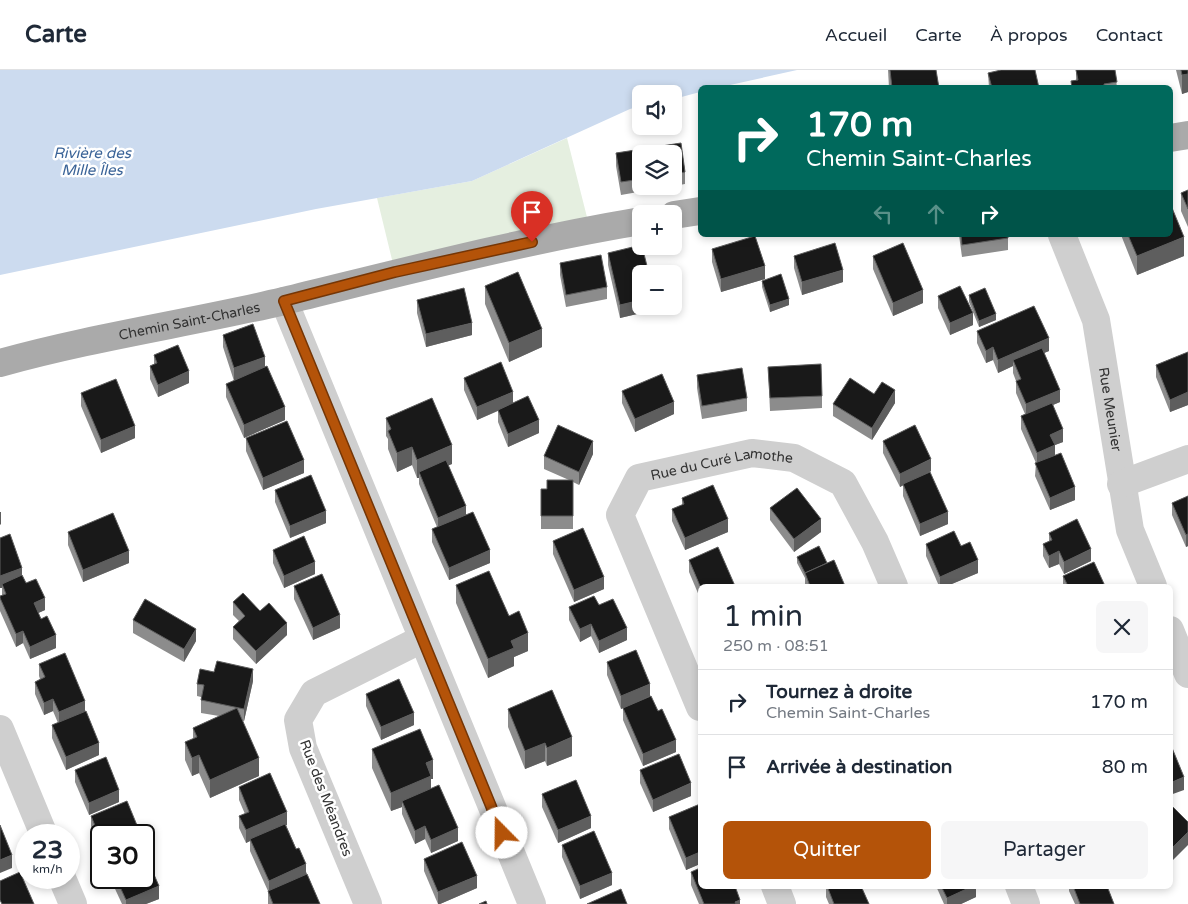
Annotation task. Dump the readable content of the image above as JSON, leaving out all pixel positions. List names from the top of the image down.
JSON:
{
  "streets": {
    "main road": ["Chemin Saint-Charles"],
    "street": ["Rue Meunier", "Rue du Curé Lamothe", "Rue des Méandres"]
  },
  "water": ["Rivière des Mille Îles"],
  "page": {
    "header": "Carte",
    "nav": [
      "Accueil",
      "Carte",
      "À propos",
      "Contact"
    ],
    "map_buttons": ["+", "−"],
    "turn": ["170 m", "Chemin Saint-Charles"],
    "heading": ["1 min", "250 m · 08:51"],
    "list": [
      {
        "name": "Tournez à droite",
        "note": "Chemin Saint-Charles",
        "value": "170 m"
      },
      {
        "name": "Arrivée à destination",
        "value": "80 m"
      }
    ],
    "buttons": ["Quitter", "Partager"],
    "speed": "23 km/h",
    "limit": "30"
  }
}
